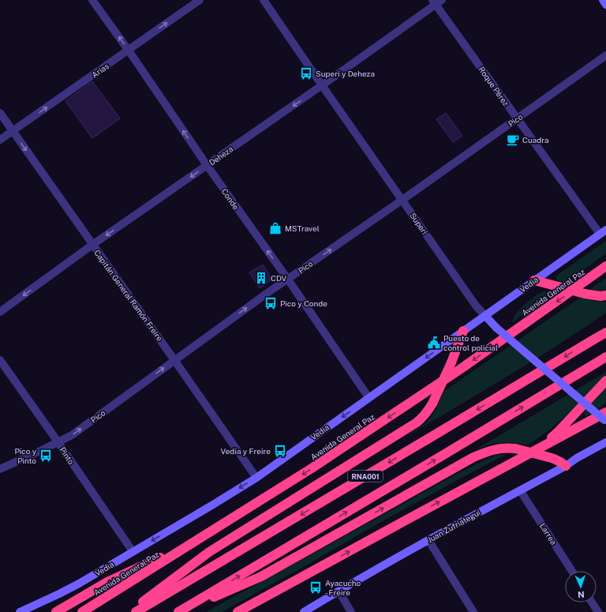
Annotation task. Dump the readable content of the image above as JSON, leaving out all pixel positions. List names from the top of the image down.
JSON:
{
  "streets": {
    "highway": ["Avenida General Paz", "RNA001"],
    "street": [
      "Arias",
      "Roque Pérez",
      "Pico",
      "Deheza",
      "Conde",
      "Superí",
      "Vedia",
      "Capitán General Ramón Freire",
      "Pinto",
      "Juan Zufriategui",
      "Larrea"
    ]
  },
  "crossings": [
    ["Arias", "Conde"],
    ["Arias", "Capitán General Ramón Freire"],
    ["Roque Pérez", "Pico"],
    ["Roque Pérez", "Deheza"],
    ["Roque Pérez", "Vedia"],
    ["Pico", "Conde"],
    ["Pico", "Superí"],
    ["Pico", "Capitán General Ramón Freire"],
    ["Pico", "Pinto"],
    ["Deheza", "Conde"],
    ["Deheza", "Superí"],
    ["Deheza", "Capitán General Ramón Freire"],
    ["Conde", "Vedia"],
    ["Superí", "Vedia"],
    ["Vedia", "Capitán General Ramón Freire"],
    ["Vedia", "Pinto"],
    ["Juan Zufriategui", "Larrea"]
  ],
  "one_way": [
    "Arias",
    "Pico",
    "Deheza",
    "Conde",
    "Vedia"
  ],
  "places": {
    "bus stop": [
      "Superí y Deheza",
      "Pico y Conde",
      "Vedia y Freire",
      "Pico y Pinto",
      "Ayacucho - Freire"
    ],
    "cafe": ["Cuadra"],
    "shop": ["MSTravel"],
    "building": ["CDV"],
    "public building": ["Puesto de control policial"]
  },
  "north": "bottom"
}
